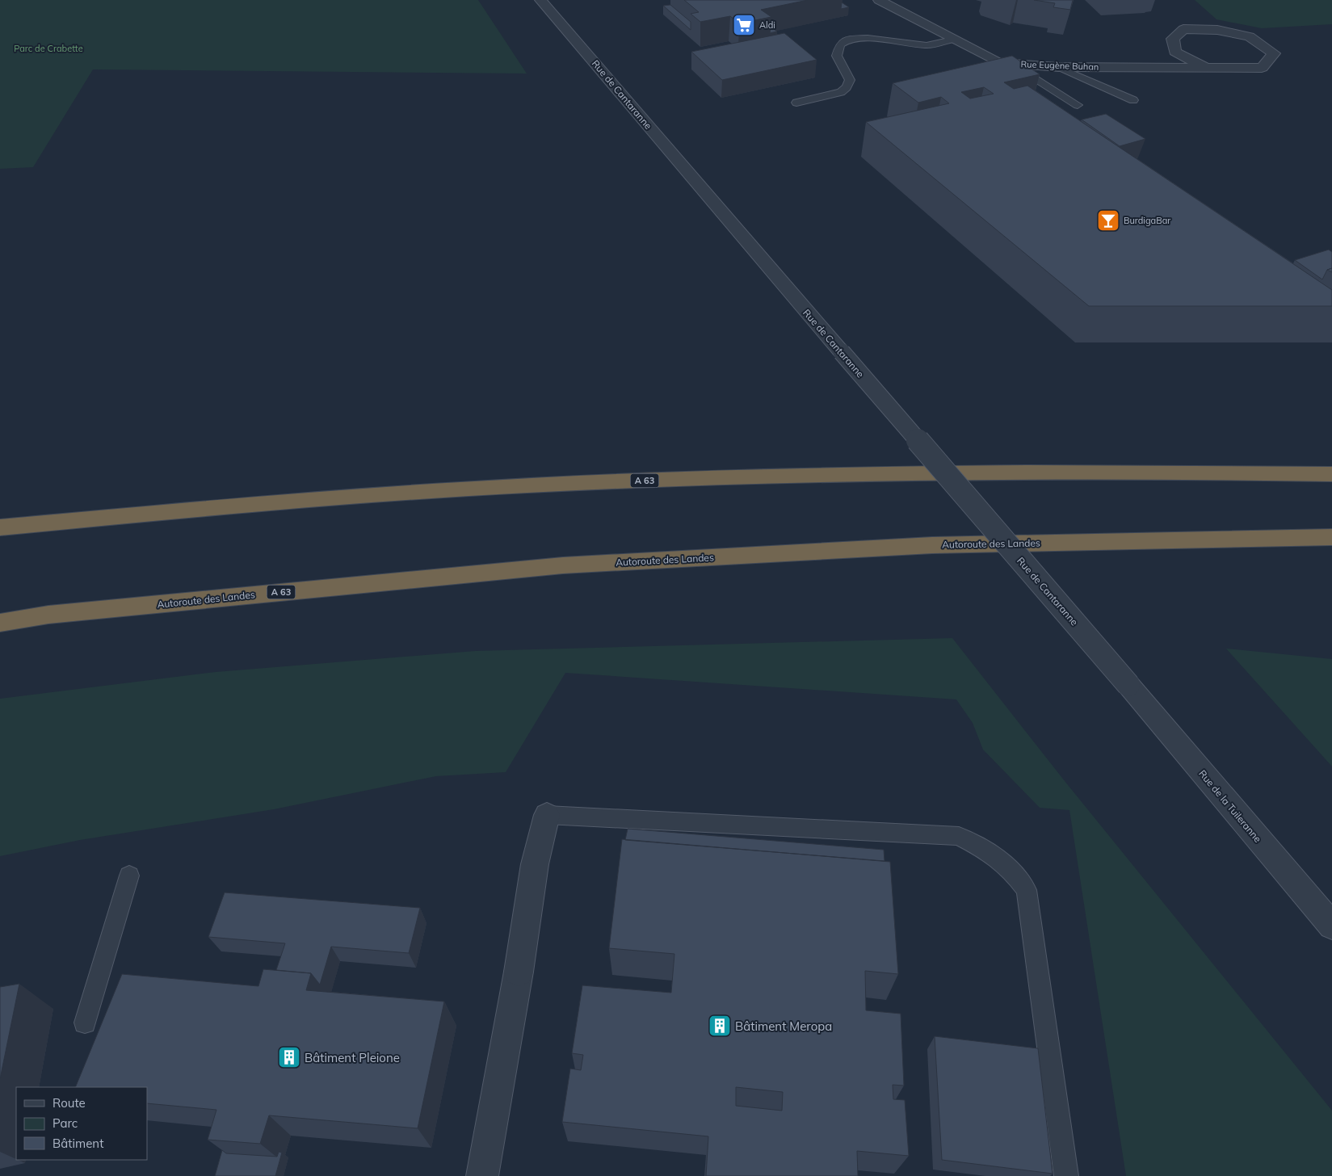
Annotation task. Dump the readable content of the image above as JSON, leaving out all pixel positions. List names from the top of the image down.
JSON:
{
  "streets": {
    "highway": ["A 63", "Autoroute des Landes"],
    "street": ["Rue Eugène Buhan", "Rue de Cantaranne", "Rue de la Tuileranne"]
  },
  "crossings": [
    ["Rue de Cantaranne", "Rue de la Tuileranne"]
  ],
  "parks": ["Parc de Crabette"],
  "places": {
    "supermarket": ["Aldi"],
    "bar": ["BurdigaBar"],
    "building": ["Bâtiment Meropa", "Bâtiment Pleione"]
  },
  "legend": ["Route", "Parc", "Bâtiment"]
}
